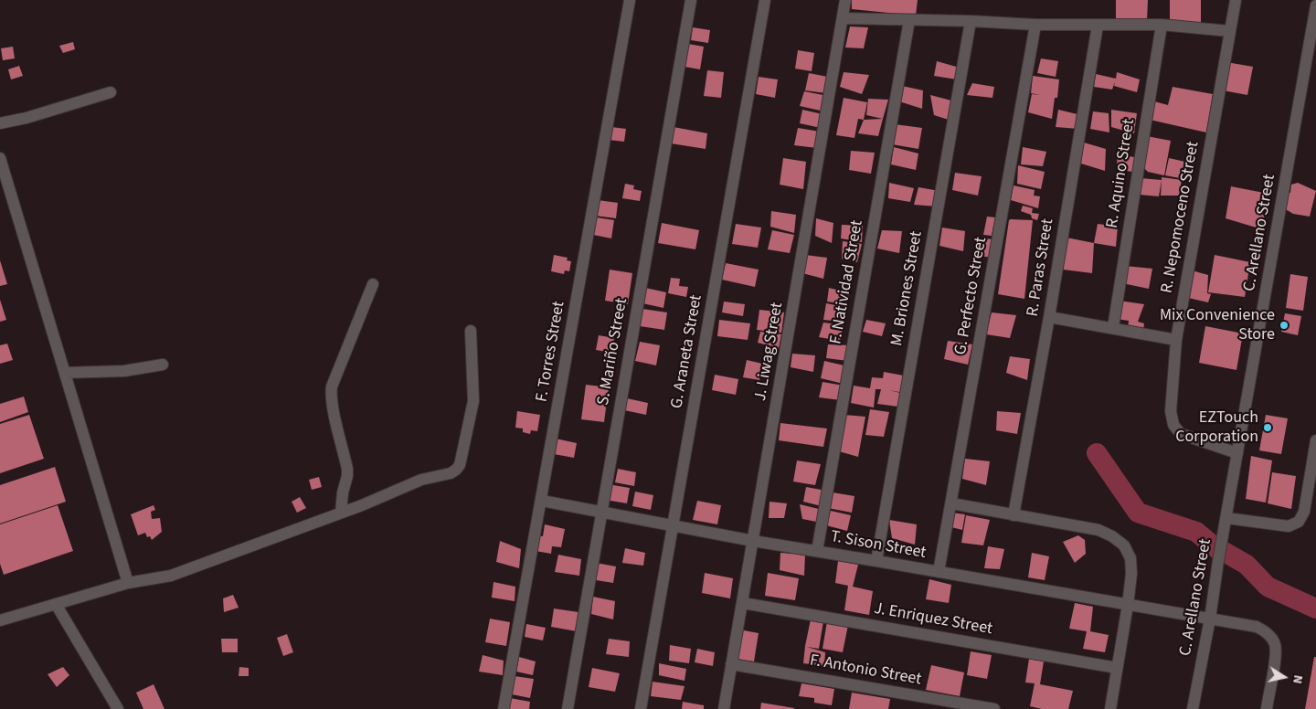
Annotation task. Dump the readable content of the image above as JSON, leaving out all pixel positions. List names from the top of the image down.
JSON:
{
  "streets": {
    "street": [
      "R. Aquino Street",
      "R. Nepomoceno Street",
      "C. Arellano Street",
      "R. Paras Street",
      "F. Natividad Street",
      "M. Briones Street",
      "G. Perfecto Street",
      "F. Torres Street",
      "S. Mariño Street",
      "G. Araneta Street",
      "J. Liwag Street",
      "T. Sison Street",
      "J. Enriquez Street",
      "F. Antonio Street"
    ]
  },
  "crossings": [
    ["R. Nepomoceno Street", "C. Arellano Street"],
    ["C. Arellano Street", "T. Sison Street"],
    ["F. Natividad Street", "T. Sison Street"],
    ["M. Briones Street", "T. Sison Street"],
    ["G. Perfecto Street", "T. Sison Street"],
    ["F. Torres Street", "T. Sison Street"],
    ["S. Mariño Street", "T. Sison Street"],
    ["G. Araneta Street", "T. Sison Street"],
    ["J. Liwag Street", "T. Sison Street"],
    ["J. Liwag Street", "J. Enriquez Street"],
    ["J. Liwag Street", "F. Antonio Street"]
  ],
  "places": ["Mix Convenience Store", "EZTouch Corporation"],
  "north": "right"
}
